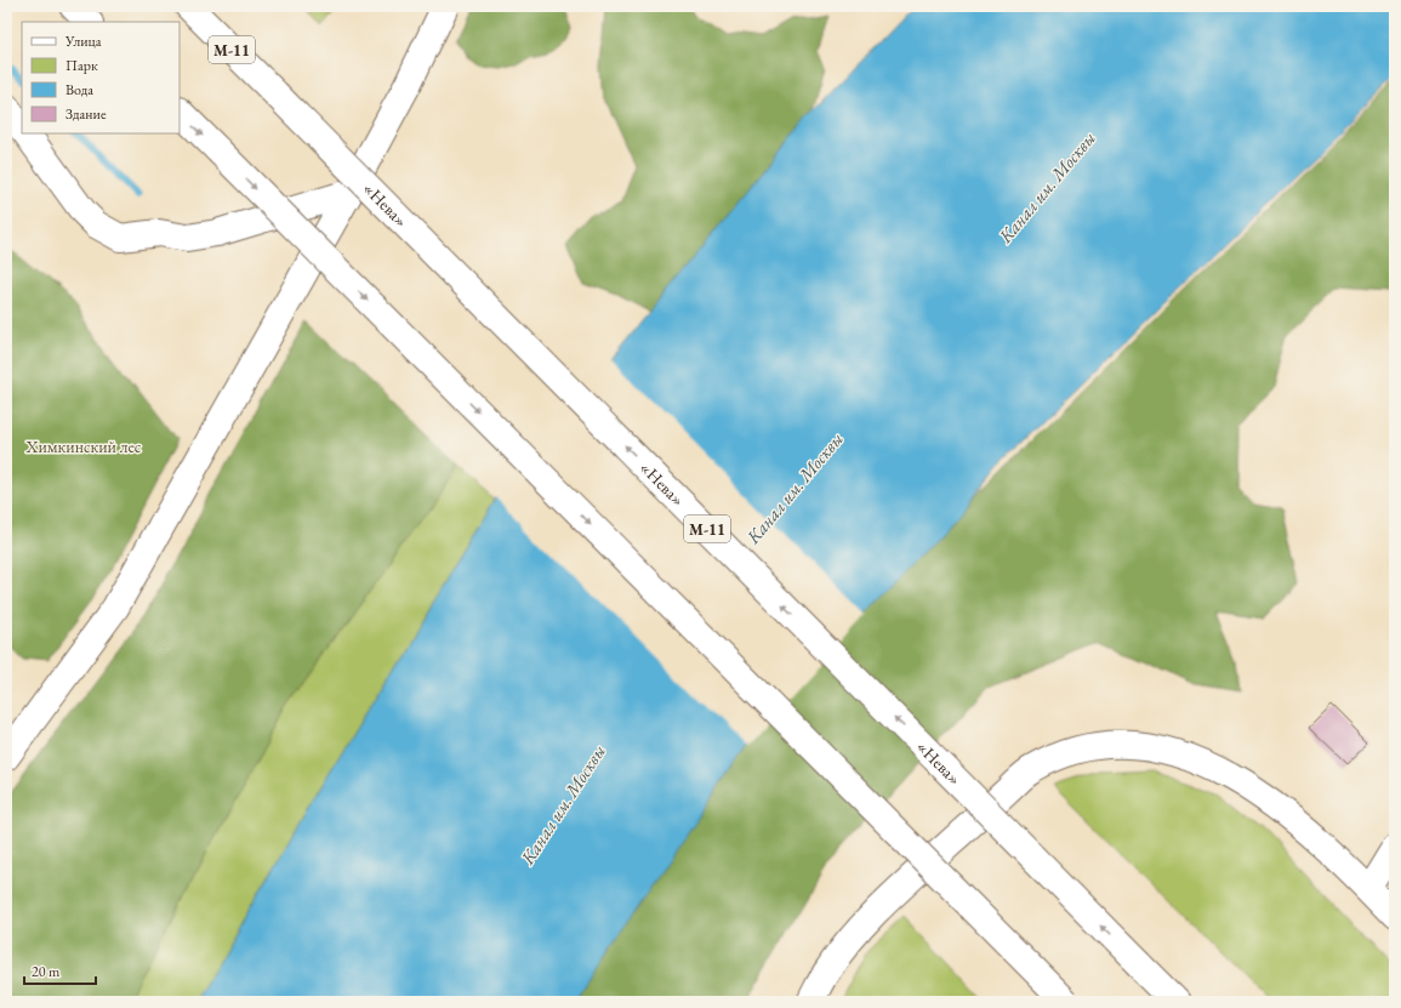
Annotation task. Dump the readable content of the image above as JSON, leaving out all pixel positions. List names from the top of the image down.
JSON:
{
  "streets": {
    "main road": ["М-11", "«Нева»"]
  },
  "water": ["Канал им. Москвы"],
  "parks": ["Химкинский лес"],
  "legend": [
    "Улица",
    "Парк",
    "Вода",
    "Здание"
  ],
  "scale_bar": "20 m"
}
